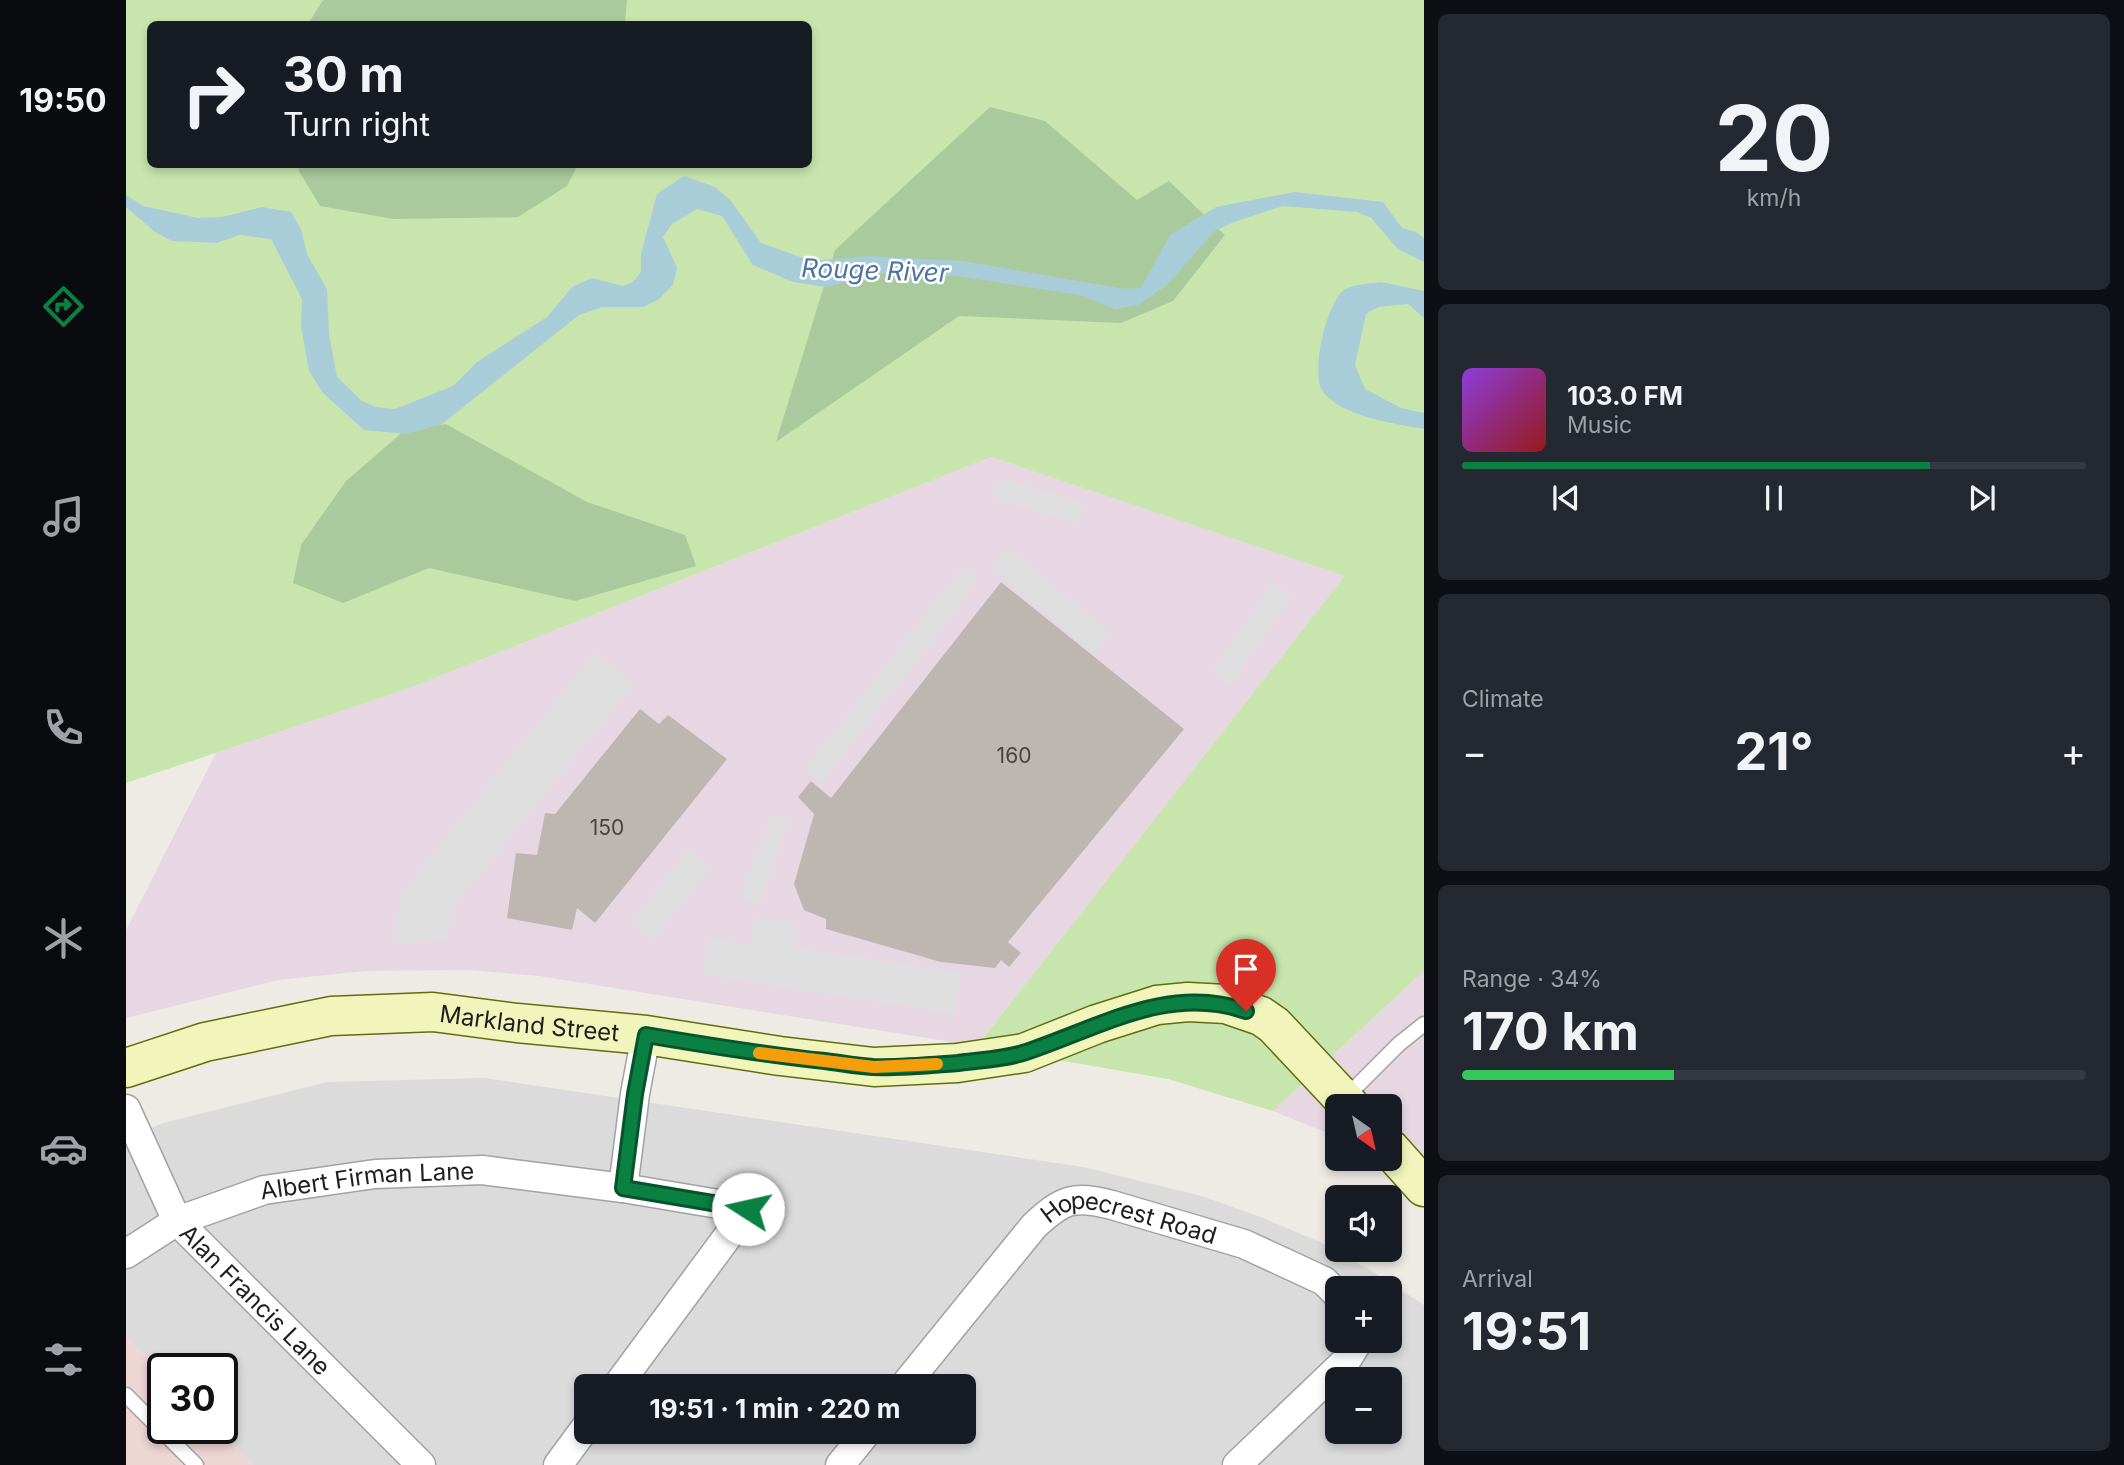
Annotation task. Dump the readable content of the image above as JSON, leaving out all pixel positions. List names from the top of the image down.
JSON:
{
  "streets": {
    "street": [
      "Markland Street",
      "Albert Firman Lane",
      "Hopecrest Road",
      "Alan Francis Lane"
    ]
  },
  "crossings": [
    ["Albert Firman Lane", "Alan Francis Lane"]
  ],
  "water": ["Rouge River"],
  "house_numbers": ["160", "150"],
  "north": "bottom right",
  "page": {
    "tabs": "19:50",
    "tile": [
      ["20", "km/h"],
      "Climate",
      ["Range · 34%", "170 km"],
      ["Arrival", "19:51"]
    ],
    "turn": ["30 m", "Turn right"],
    "song": ["103.0 FM", "Music"],
    "heat": ["−", "21°", "+"],
    "map_buttons": ["+", "−"],
    "limit": "30",
    "trip": "19:51 · 1 min · 220 m"
  }
}
